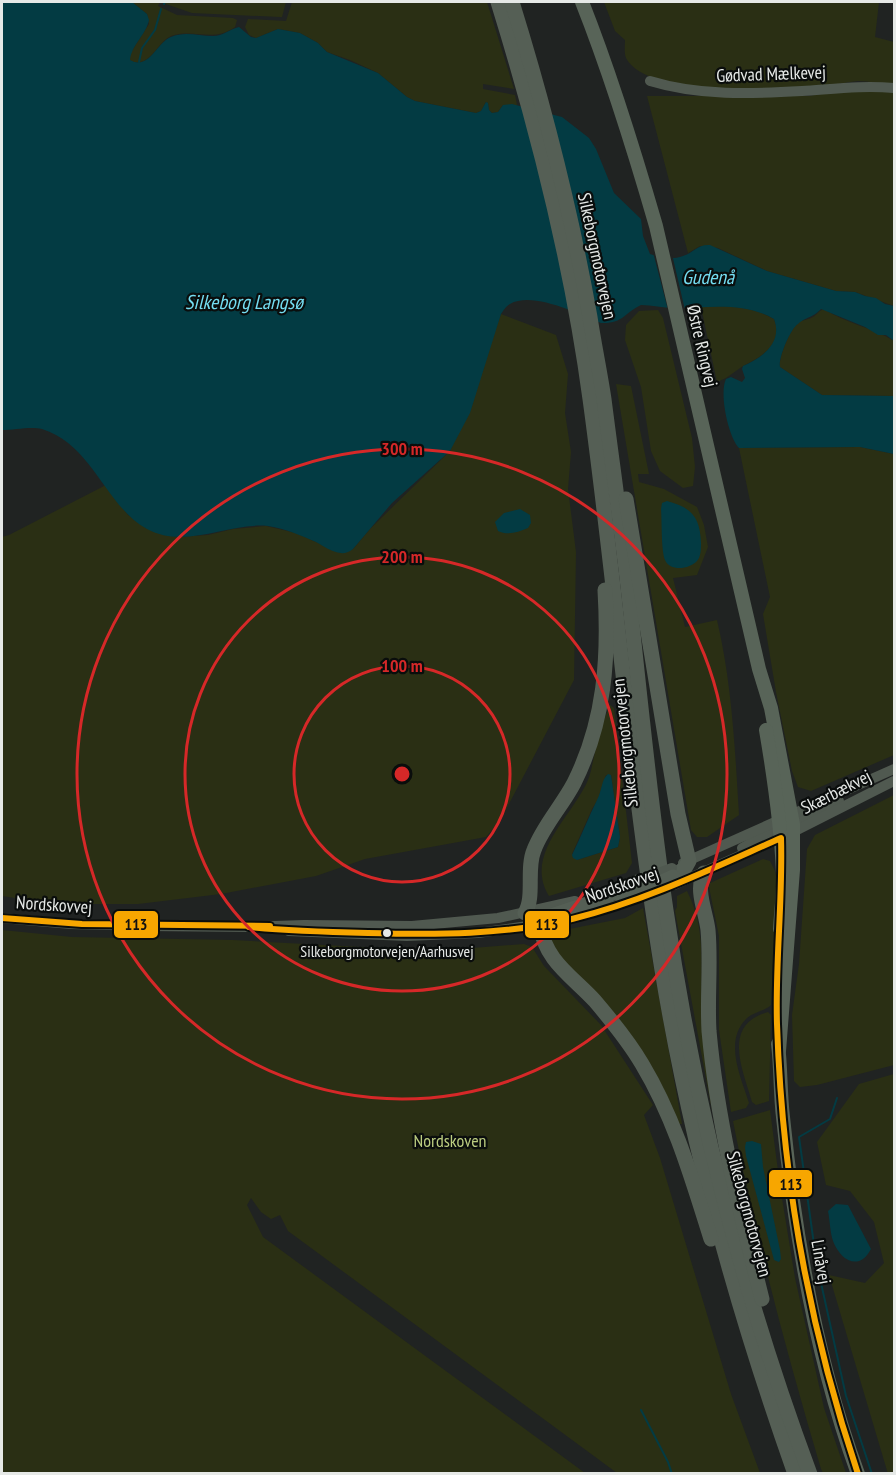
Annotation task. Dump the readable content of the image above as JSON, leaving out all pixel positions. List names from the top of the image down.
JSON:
{
  "streets": {
    "highway": ["Silkeborgmotorvejen"],
    "main road": ["Østre Ringvej", "Linåvej"],
    "street": ["Gødvad Mælkevej", "Nordskovvej"]
  },
  "crossings": [
    ["Østre Ringvej", "Nordskovvej"],
    ["Østre Ringvej", "Linåvej"],
    ["Nordskovvej", "Linåvej"]
  ],
  "water": ["Gudenå", "Silkeborg Langsø"],
  "parks": ["Nordskoven"],
  "places": ["Silkeborgmotorvejen/Aarhusvej"],
  "lines": ["transit line 113"],
  "rings": ["300 m", "200 m", "100 m"]
}
